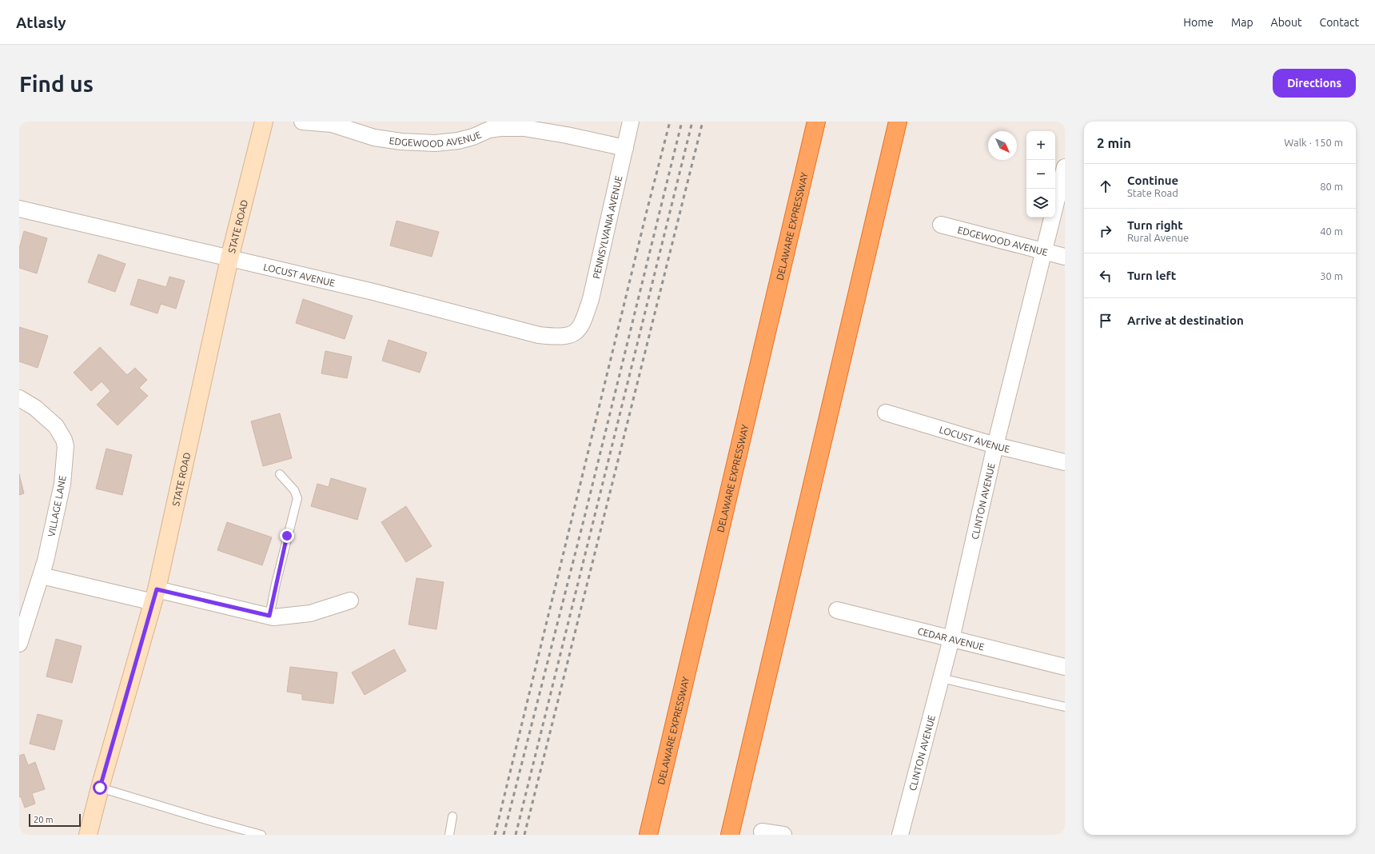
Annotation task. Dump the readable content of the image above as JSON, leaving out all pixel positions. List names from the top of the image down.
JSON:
{
  "streets": {
    "highway": ["DELAWARE EXPRESSWAY"],
    "main road": ["STATE ROAD"],
    "street": [
      "EDGEWOOD AVENUE",
      "PENNSYLVANIA AVENUE",
      "LOCUST AVENUE",
      "CLINTON AVENUE",
      "VILLAGE LANE",
      "CEDAR AVENUE"
    ]
  },
  "crossings": [
    ["EDGEWOOD AVENUE", "PENNSYLVANIA AVENUE"],
    ["EDGEWOOD AVENUE", "CLINTON AVENUE"],
    ["STATE ROAD", "LOCUST AVENUE"],
    ["PENNSYLVANIA AVENUE", "LOCUST AVENUE"],
    ["LOCUST AVENUE", "CLINTON AVENUE"],
    ["CLINTON AVENUE", "CEDAR AVENUE"]
  ],
  "scale_bar": "20 m",
  "north": "bottom right",
  "page": {
    "header": "Atlasly",
    "nav": [
      "Home",
      "Map",
      "About",
      "Contact"
    ],
    "buttons": "Directions",
    "title": "Find us",
    "heading": ["2 min", "Walk · 150 m"],
    "map_buttons": ["+", "−"],
    "list": [
      ["Continue", "State Road", "80 m"],
      ["Turn right", "Rural Avenue", "40 m"],
      ["Turn left", "30 m"],
      "Arrive at destination"
    ],
    "scale": "20 m"
  }
}
